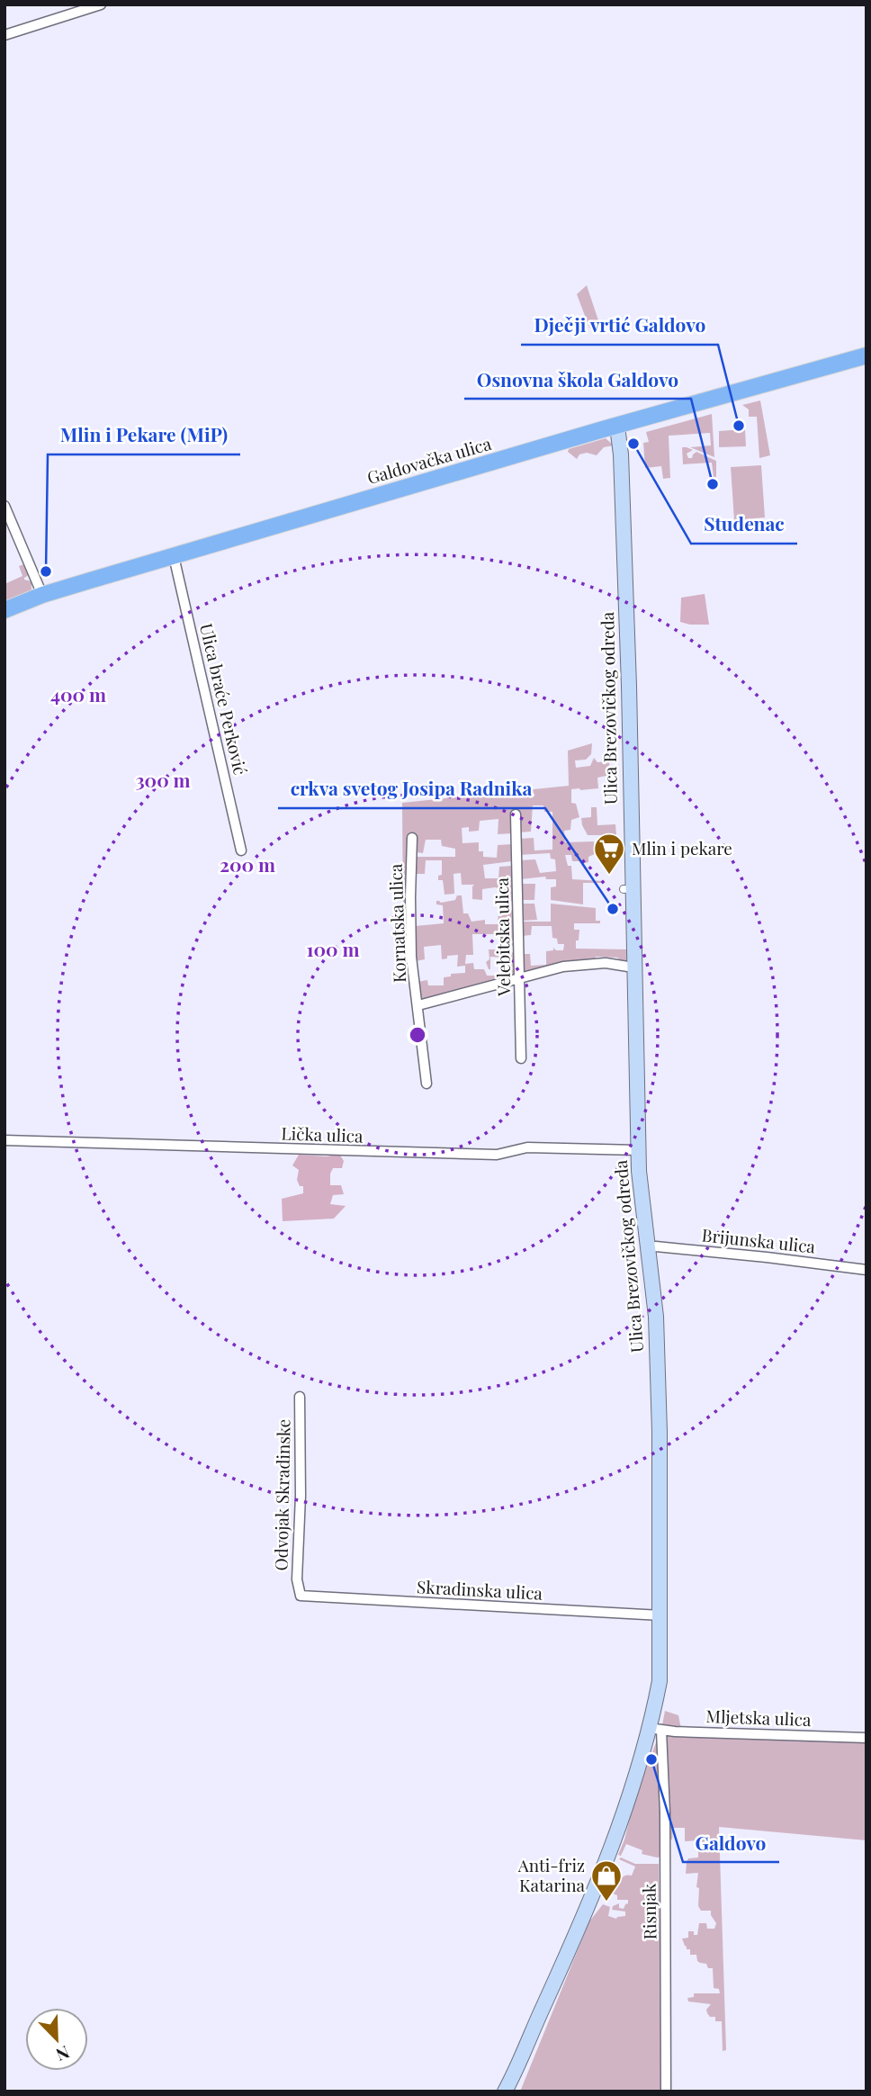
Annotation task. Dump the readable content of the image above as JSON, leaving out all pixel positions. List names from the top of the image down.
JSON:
{
  "streets": {
    "main road": ["Galdovačka ulica", "Ulica Brezovičkog odreda"],
    "street": [
      "Ulica braće Perković",
      "Kornatska ulica",
      "Velebitska ulica",
      "Lička ulica",
      "Brijunska ulica",
      "Odvojak Skradinske",
      "Skradinska ulica",
      "Mljetska ulica",
      "Risnjak"
    ]
  },
  "crossings": [
    ["Galdovačka ulica", "Ulica braće Perković"],
    ["Galdovačka ulica", "Ulica Brezovičkog odreda"],
    ["Ulica Brezovičkog odreda", "Lička ulica"],
    ["Ulica Brezovičkog odreda", "Brijunska ulica"],
    ["Ulica Brezovičkog odreda", "Skradinska ulica"],
    ["Ulica Brezovičkog odreda", "Mljetska ulica"],
    ["Ulica Brezovičkog odreda", "Risnjak"],
    ["Odvojak Skradinske", "Skradinska ulica"],
    ["Mljetska ulica", "Risnjak"]
  ],
  "places": {
    "other": [
      "Dječji vrtić Galdovo",
      "Studenac",
      "Osnovna škola Galdovo",
      "Mlin i Pekare (MiP)",
      "crkva svetog Josipa Radnika",
      "Galdovo"
    ],
    "supermarket": ["Mlin i pekare"],
    "shop": ["Anti-friz Katarina"]
  },
  "north": "bottom right",
  "rings": [
    "400 m",
    "300 m",
    "200 m",
    "100 m"
  ]
}
